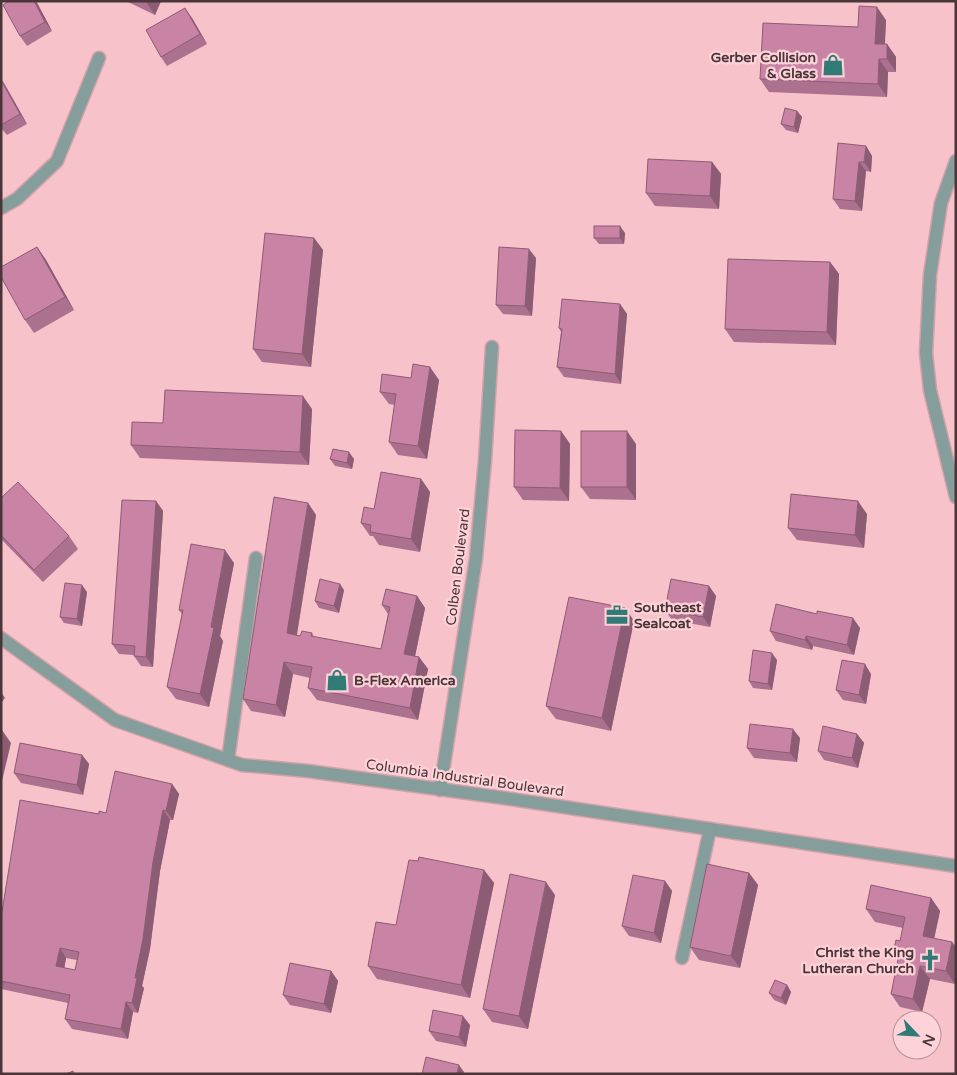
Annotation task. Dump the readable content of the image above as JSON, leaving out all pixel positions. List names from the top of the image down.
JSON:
{
  "streets": {
    "street": ["Colben Boulevard", "Columbia Industrial Boulevard"]
  },
  "crossings": [
    ["Colben Boulevard", "Columbia Industrial Boulevard"]
  ],
  "places": {
    "shop": ["Gerber Collision & Glass", "B-Flex America"],
    "office": ["Southeast Sealcoat"],
    "church": ["Christ the King Lutheran Church"]
  },
  "north": "bottom right"
}
